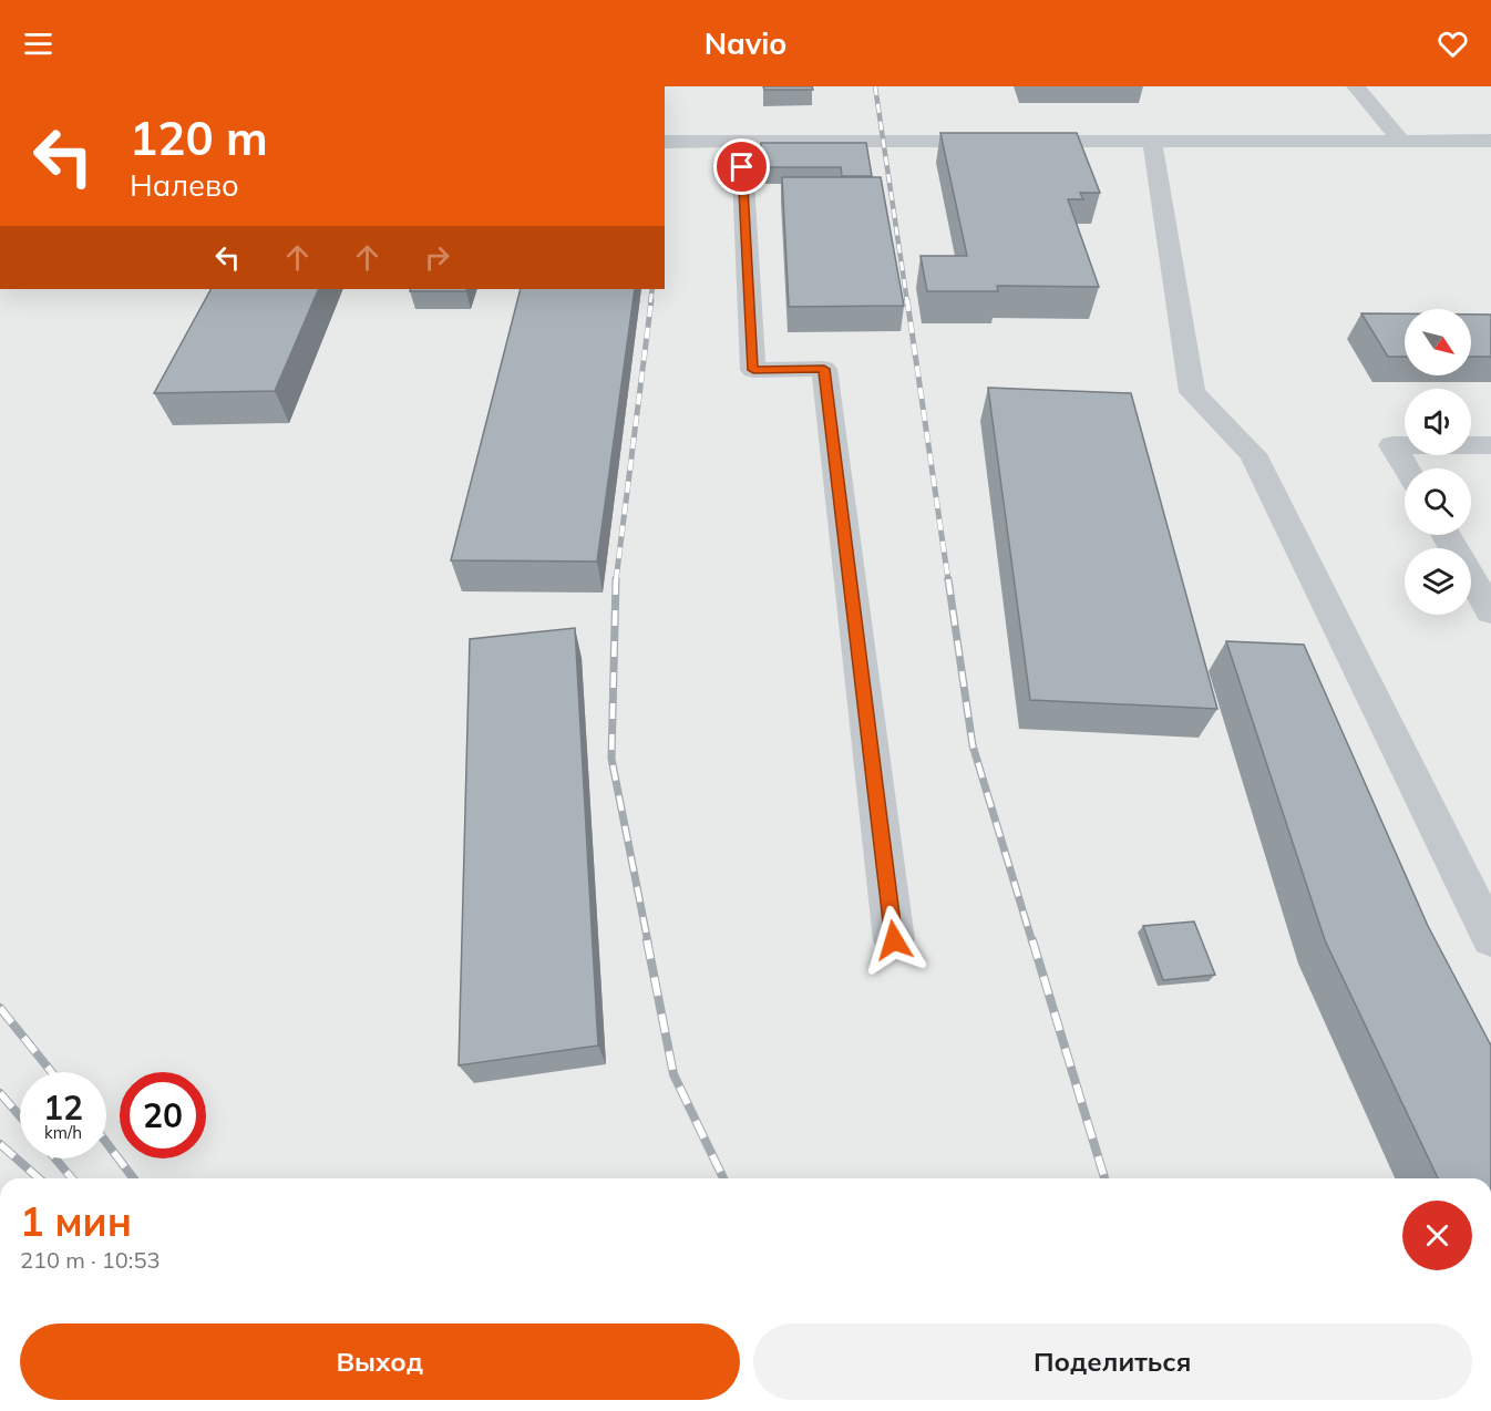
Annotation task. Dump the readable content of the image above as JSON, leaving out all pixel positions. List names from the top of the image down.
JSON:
{
  "north": "bottom right",
  "page": {
    "header": "Navio",
    "turn": ["120 m", "Налево"],
    "speed": "12 km/h",
    "limit": "20",
    "heading": ["1 мин", "210 m · 10:53"],
    "buttons": ["Выход", "Поделиться"]
  }
}
